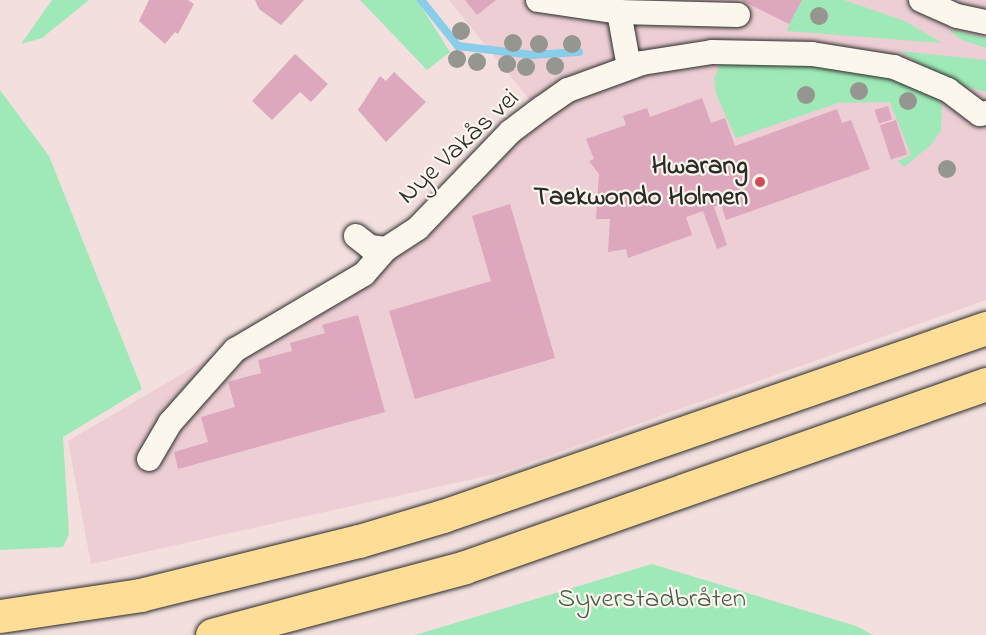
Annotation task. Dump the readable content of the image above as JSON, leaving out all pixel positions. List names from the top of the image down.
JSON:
{
  "streets": {
    "street": ["Nye Vakås vei"]
  },
  "parks": ["Syverstadbråten"],
  "places": ["Hwarang Taekwondo Holmen"]
}
